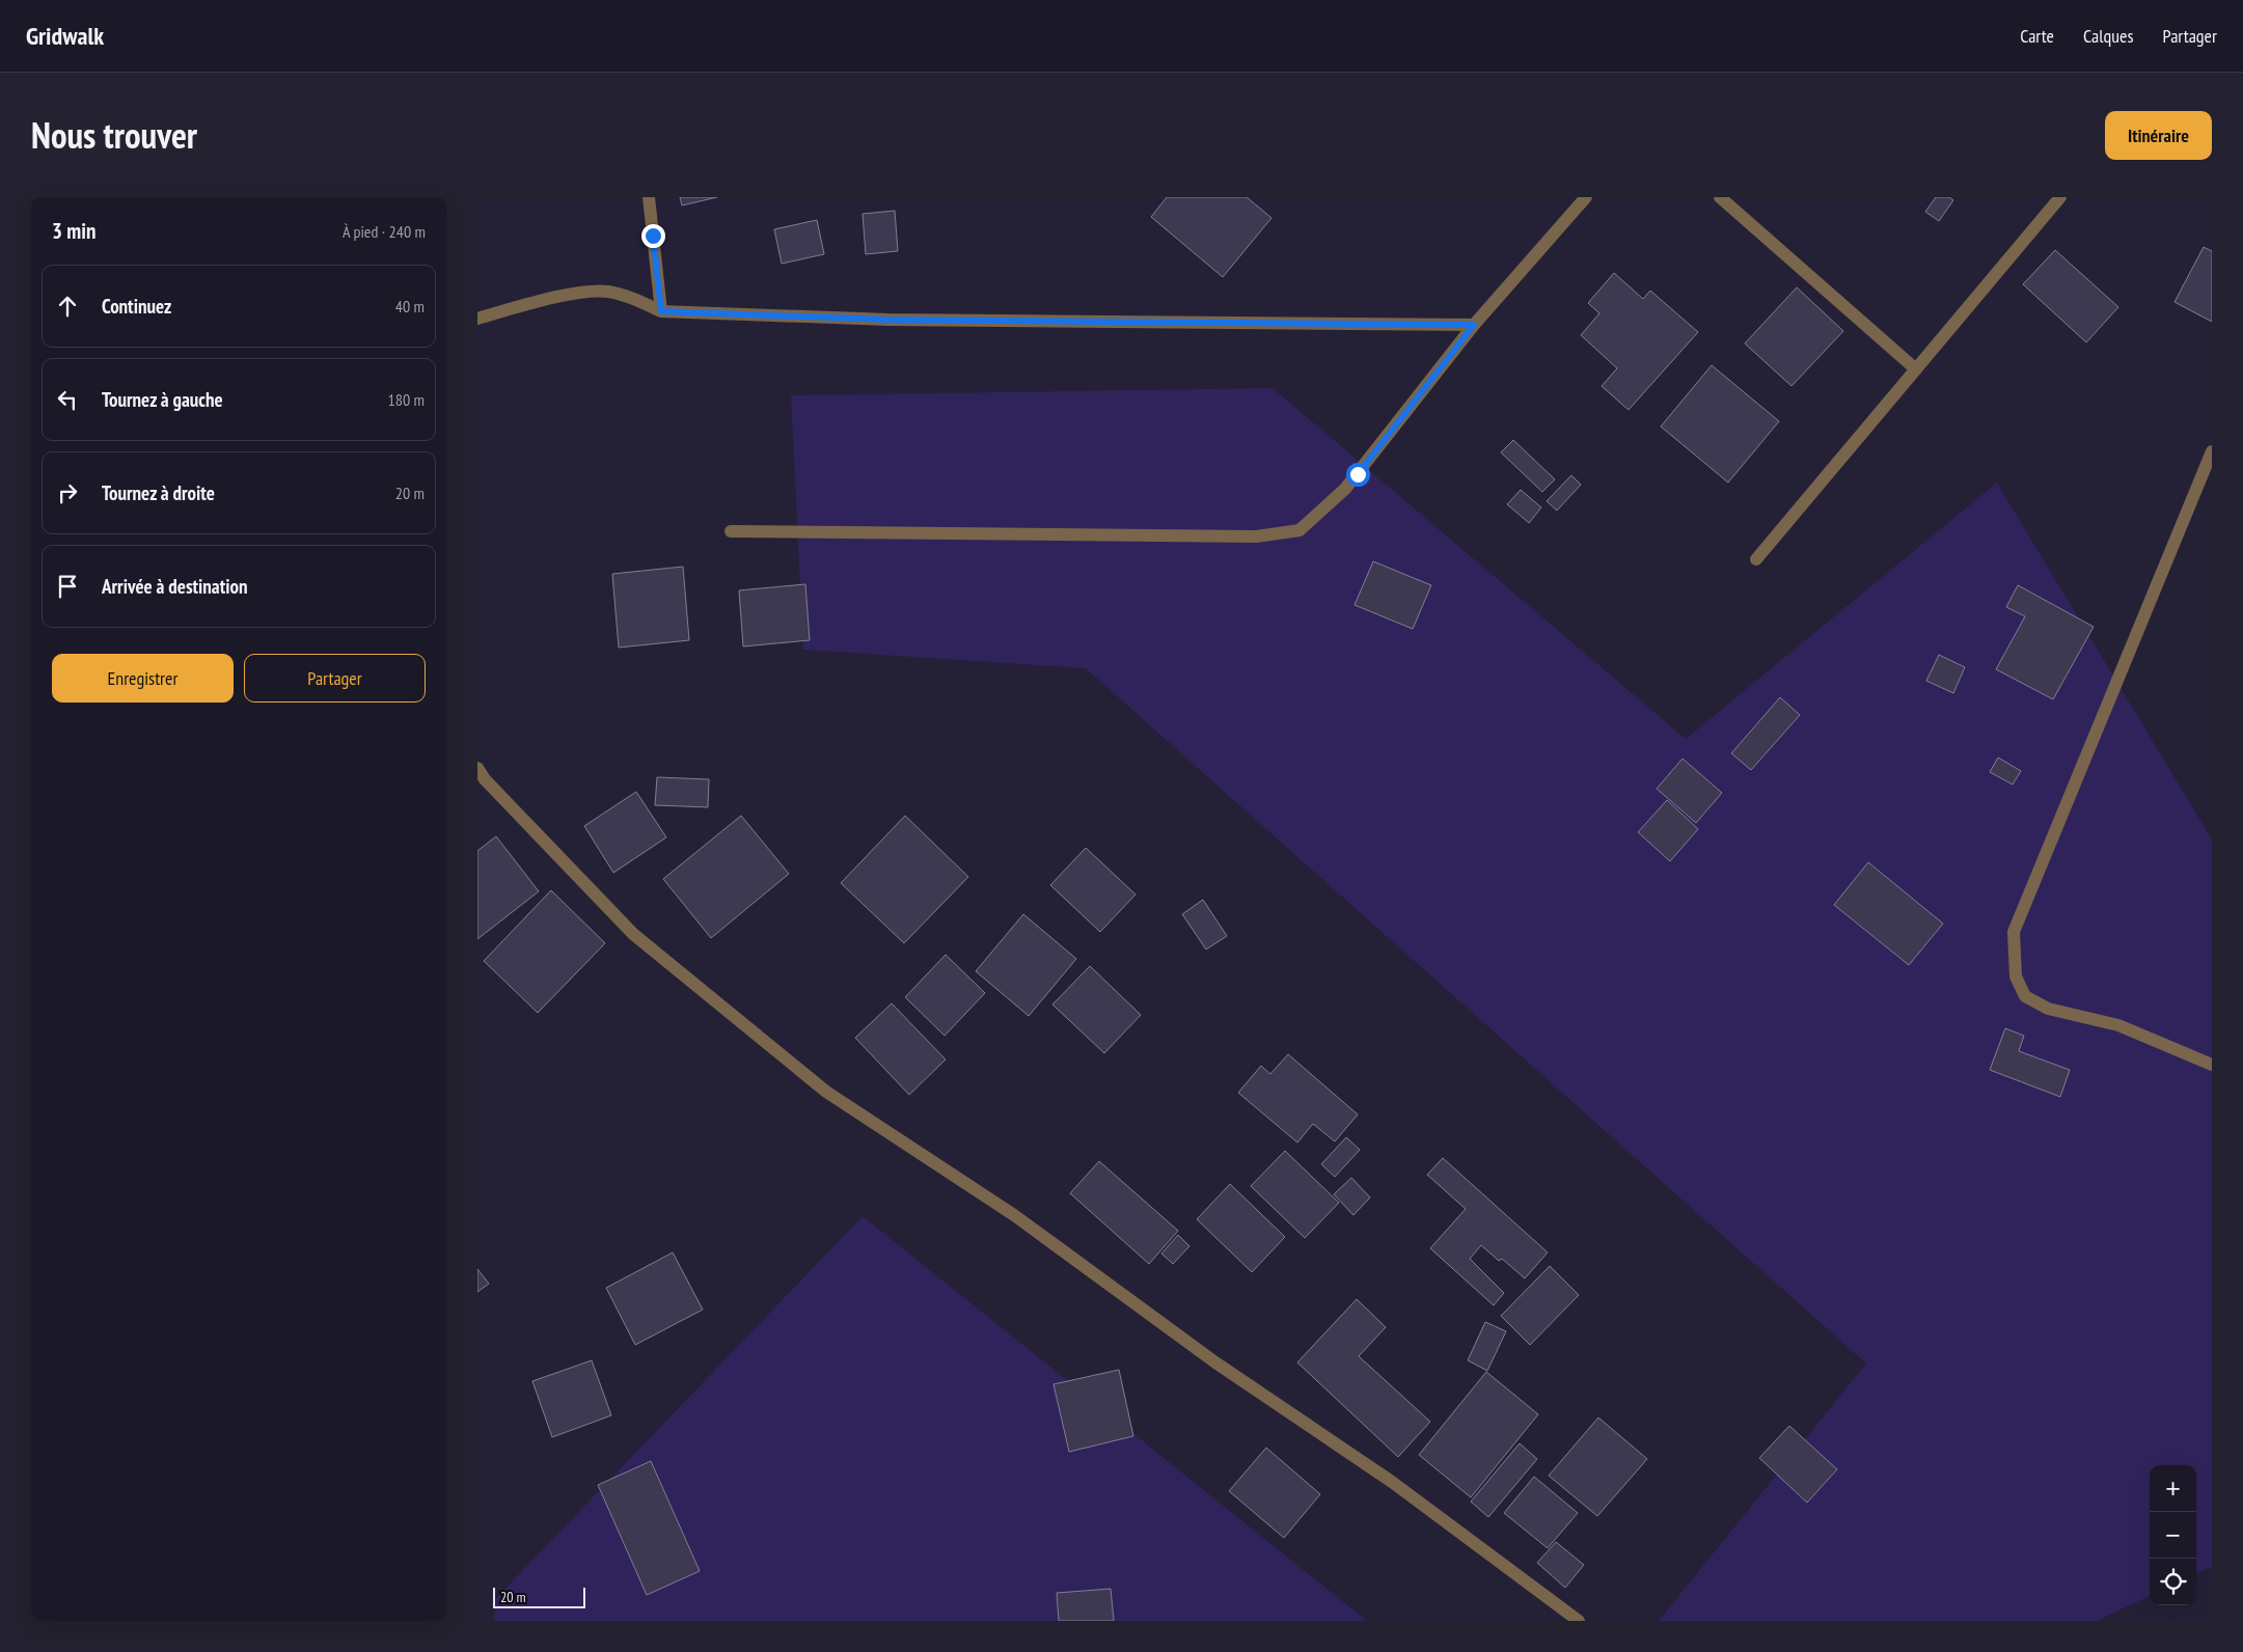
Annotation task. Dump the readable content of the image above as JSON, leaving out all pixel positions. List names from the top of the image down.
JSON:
{
  "scale_bar": "20 m",
  "page": {
    "header": "Gridwalk",
    "nav": ["Carte", "Calques", "Partager"],
    "title": "Nous trouver",
    "buttons": [
      "Itinéraire",
      ["Enregistrer", "Partager"]
    ],
    "heading": ["3 min", "À pied · 240 m"],
    "list": [
      ["Continuez", "40 m"],
      ["Tournez à gauche", "180 m"],
      ["Tournez à droite", "20 m"],
      "Arrivée à destination"
    ],
    "map_buttons": ["+", "−"],
    "scale": "20 m"
  }
}
